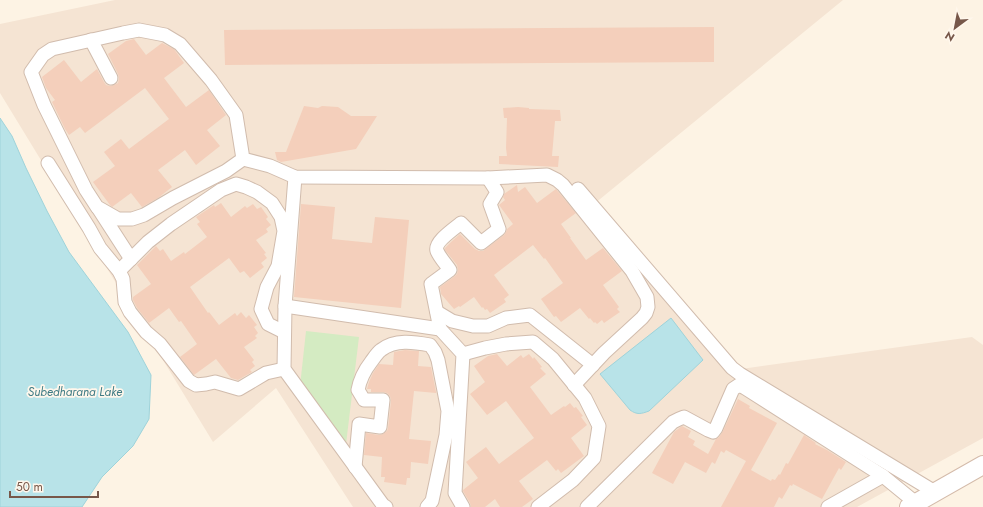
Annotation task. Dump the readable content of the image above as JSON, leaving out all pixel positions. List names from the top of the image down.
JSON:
{
  "water": ["Subedharana Lake"],
  "scale_bar": "50 m",
  "north": "bottom left"
}
